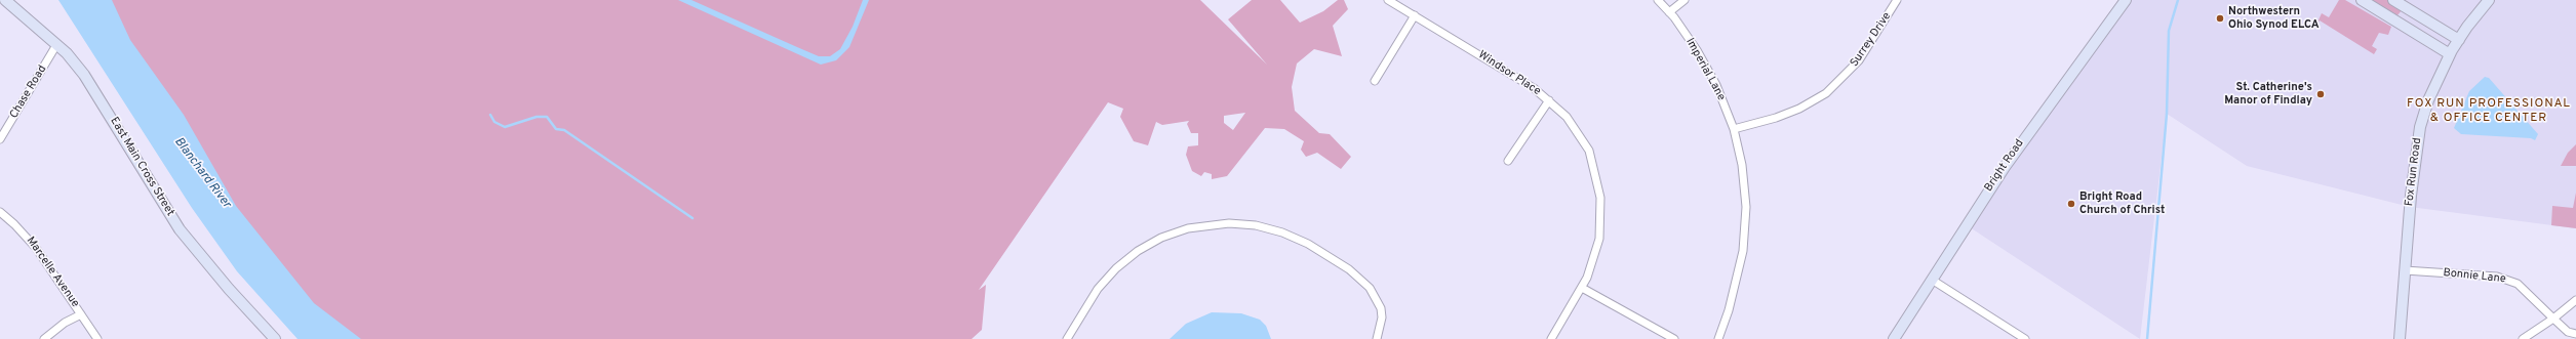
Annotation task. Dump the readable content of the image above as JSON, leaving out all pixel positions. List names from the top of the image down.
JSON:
{
  "streets": {
    "main road": ["Bright Road", "East Main Cross Street", "Fox Run Road"],
    "street": [
      "Surrey Drive",
      "Imperial Lane",
      "Windsor Place",
      "Chase Road",
      "Marcelle Avenue",
      "Bonnie Lane"
    ]
  },
  "crossings": [
    ["Surrey Drive", "Imperial Lane"],
    ["Chase Road", "East Main Cross Street"],
    ["Fox Run Road", "Bonnie Lane"]
  ],
  "districts": ["FOX RUN PROFESSIONAL & OFFICE CENTER"],
  "water": ["Blanchard River"],
  "places": ["Northwestern Ohio Synod ELCA", "St. Catherine's Manor of Findlay", "Bright Road Church of Christ"]
}
